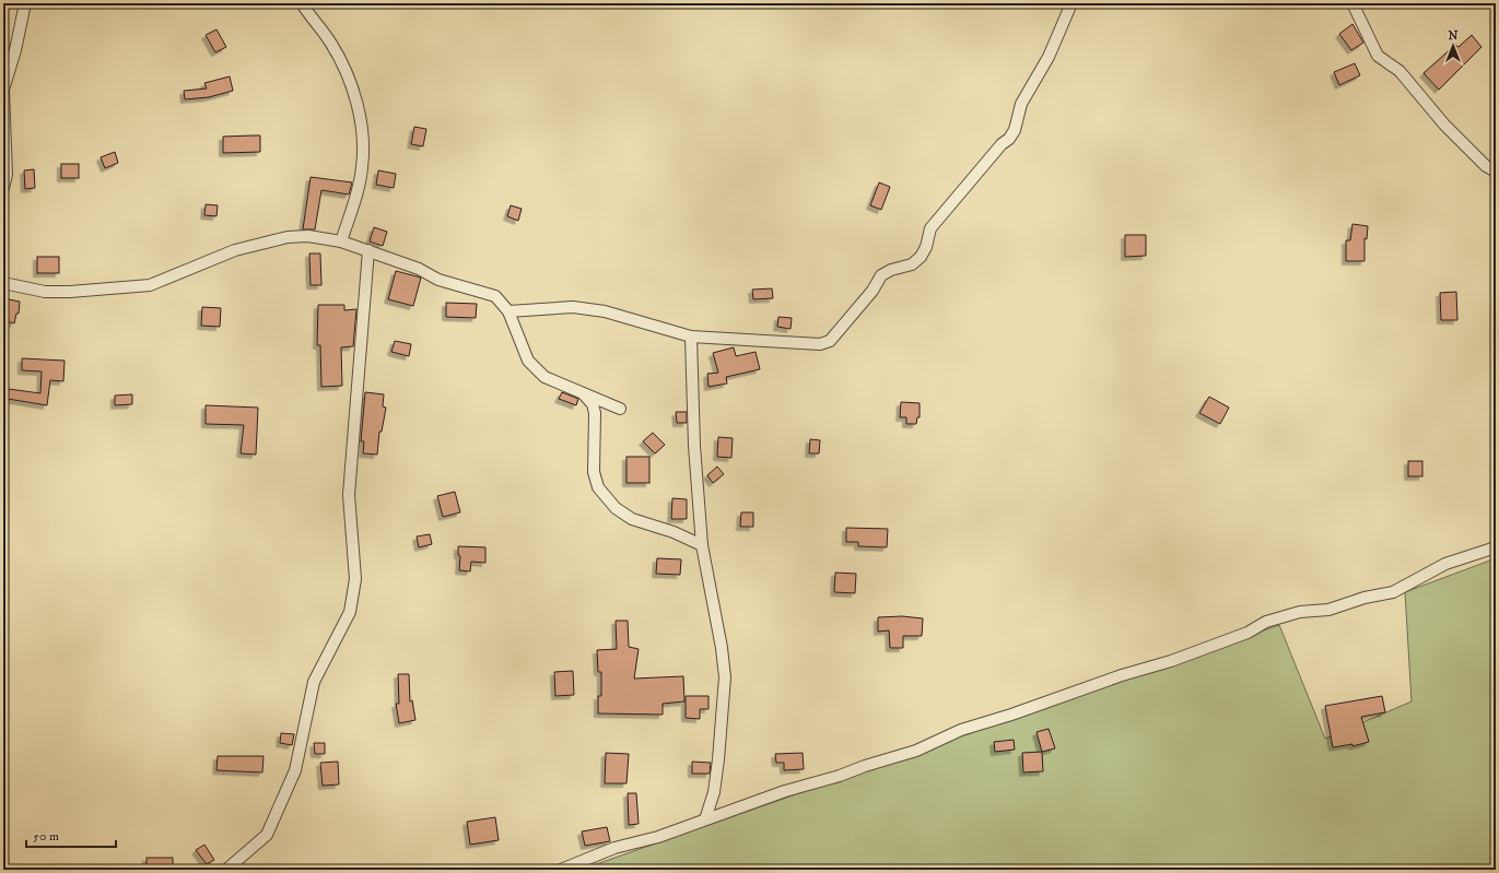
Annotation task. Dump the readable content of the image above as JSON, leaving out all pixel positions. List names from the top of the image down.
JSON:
{
  "scale_bar": "50 m",
  "north": "top"
}
